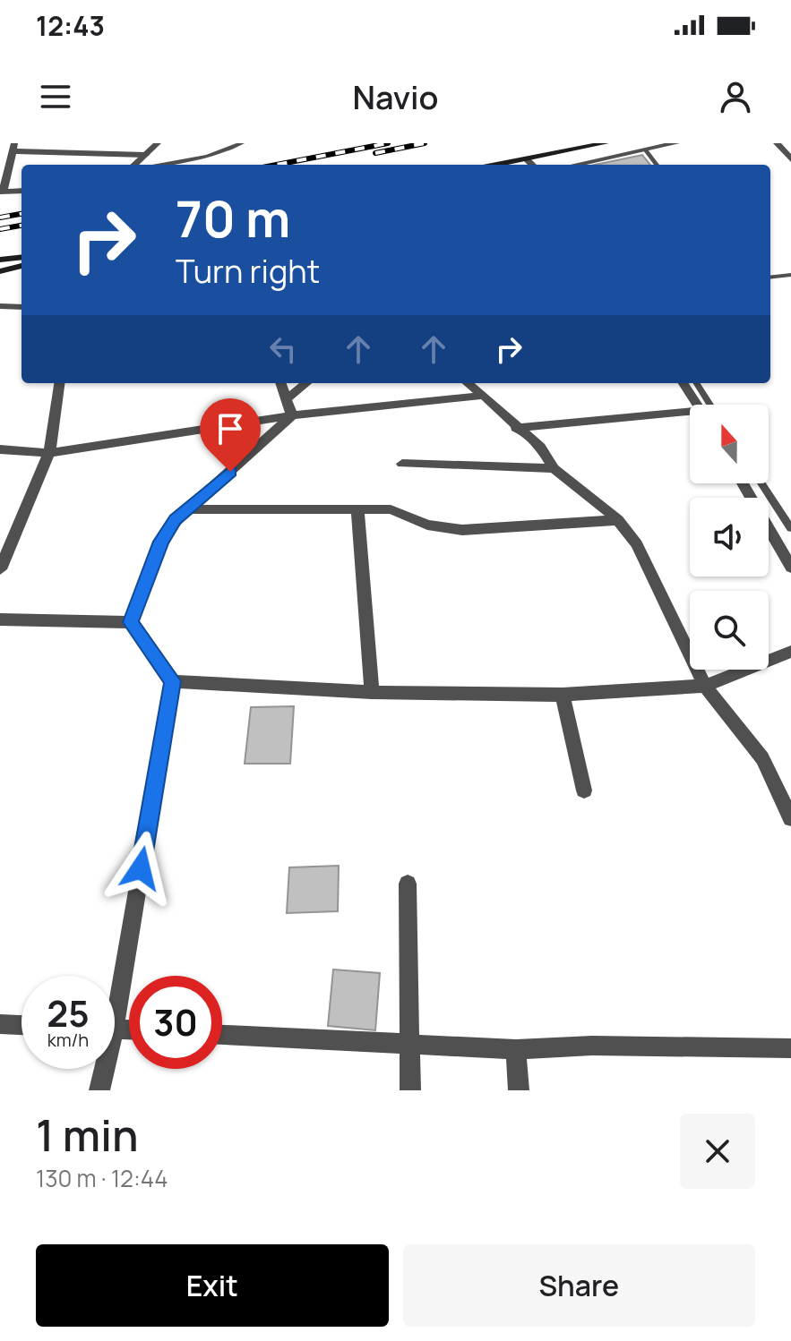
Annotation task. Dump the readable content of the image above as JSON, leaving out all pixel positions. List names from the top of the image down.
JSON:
{
  "north": "top",
  "page": {
    "status": "12:43",
    "header": "Navio",
    "turn": ["70 m", "Turn right"],
    "speed": "25 km/h",
    "limit": "30",
    "heading": ["1 min", "130 m · 12:44"],
    "buttons": ["Exit", "Share"]
  }
}
